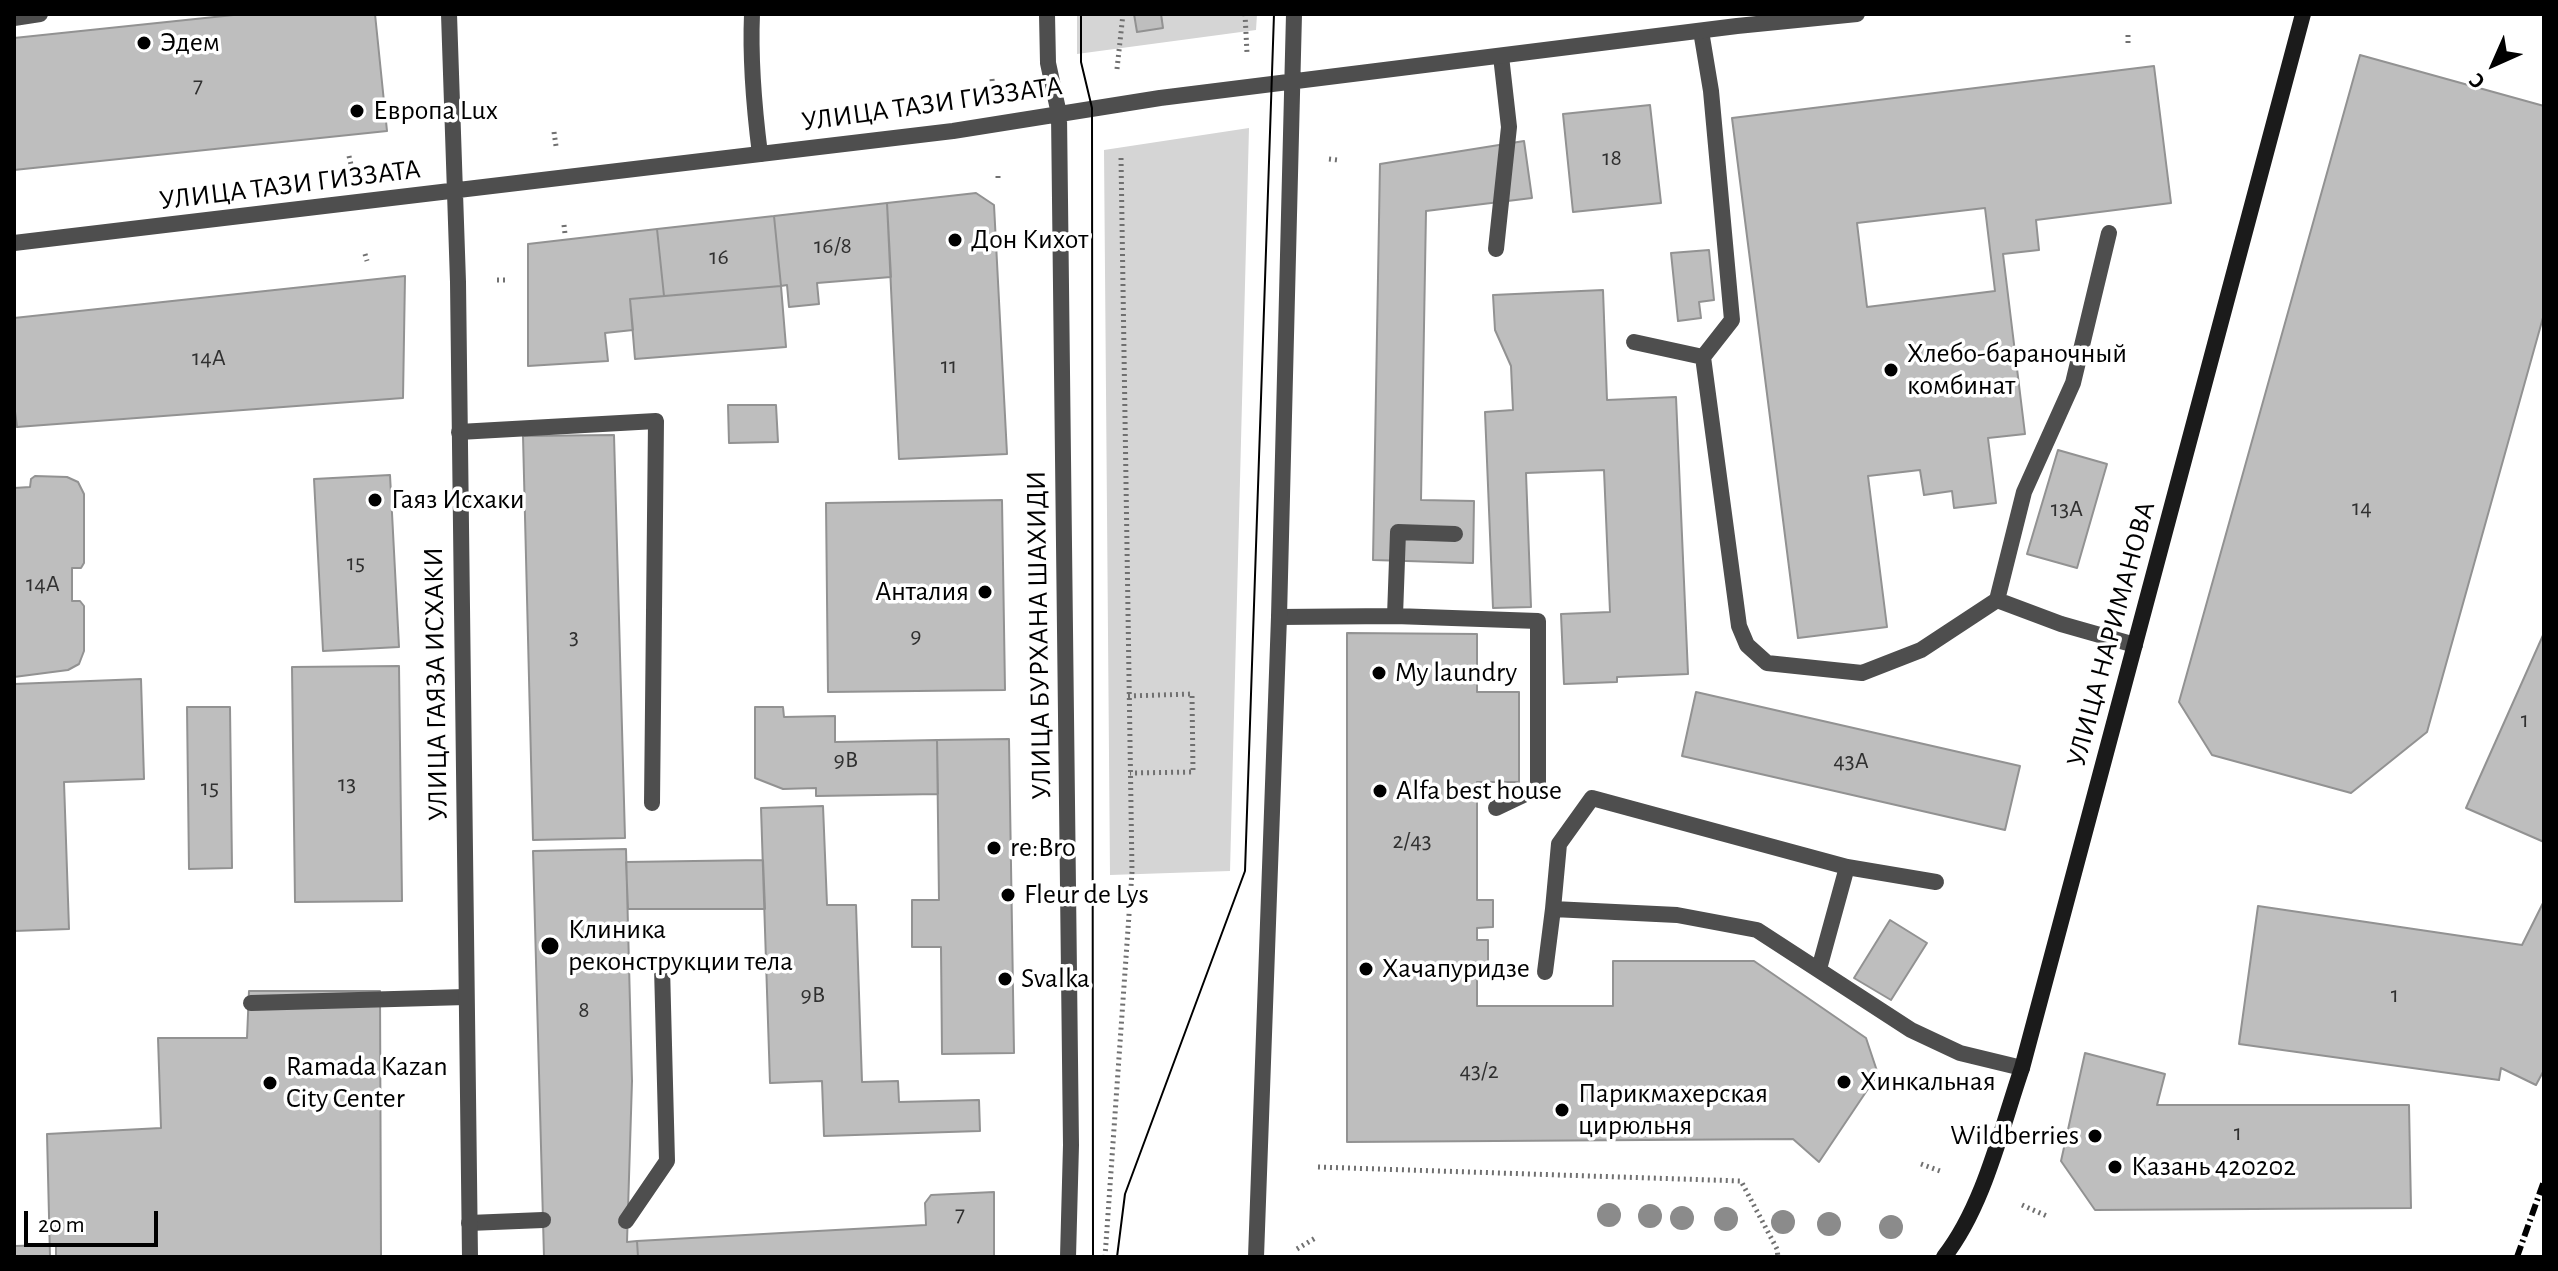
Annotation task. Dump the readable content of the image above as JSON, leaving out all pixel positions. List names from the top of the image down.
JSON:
{
  "streets": {
    "main road": ["УЛИЦА НАРИМАНОВА"],
    "street": ["УЛИЦА ТАЗИ ГИЗЗАТА", "УЛИЦА БУРХАНА ШАХИДИ", "УЛИЦА ГАЯЗА ИСХАКИ"]
  },
  "crossings": [
    ["УЛИЦА ТАЗИ ГИЗЗАТА", "УЛИЦА БУРХАНА ШАХИДИ"],
    ["УЛИЦА ТАЗИ ГИЗЗАТА", "УЛИЦА ГАЯЗА ИСХАКИ"]
  ],
  "places": [
    "Эдем",
    "Европа Lux",
    "Дон Кихот",
    "Хлебо-бараночный комбинат",
    "Гаяз Исхаки",
    "Анталия",
    "My laundry",
    "Alfa best house",
    "re:Bro",
    "Fleur de Lys",
    "Клиника реконструкции тела",
    "Хачапуридзе",
    "Svalka",
    "Хинкальная",
    "Ramada Kazan City Center",
    "Парикмахерская цирюльня",
    "Wildberries",
    "Казань 420202"
  ],
  "house_numbers": [
    "7",
    "18",
    "16/8",
    "16",
    "14А",
    "11",
    "14",
    "13А",
    "15",
    "14А",
    "9",
    "3",
    "1",
    "9В",
    "43А",
    "13",
    "15",
    "2/43",
    "9В",
    "1",
    "8",
    "43/2",
    "1",
    "7"
  ],
  "scale_bar": "20 m",
  "north": "bottom left"
}
